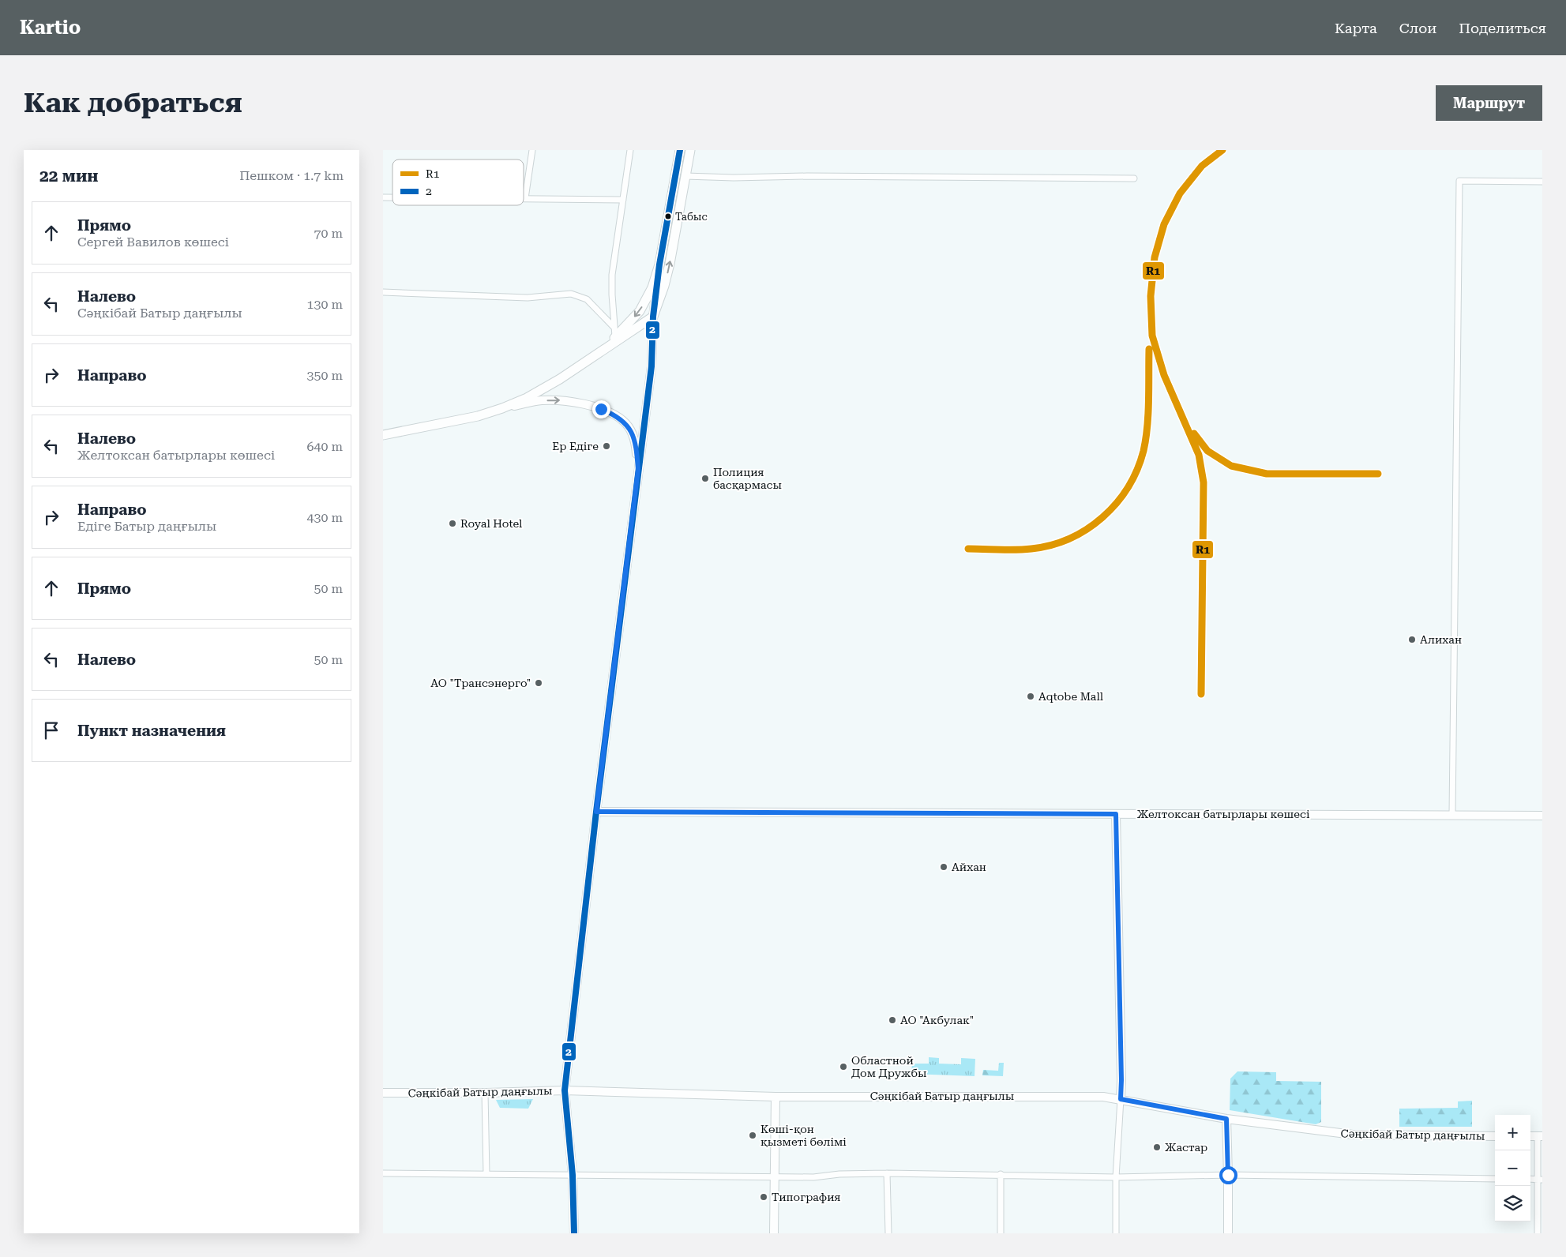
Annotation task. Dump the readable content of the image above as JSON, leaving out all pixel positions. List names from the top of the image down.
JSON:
{
  "streets": {
    "street": ["Желтоксан батырлары көшесі", "Сәңкібай Батыр даңғылы"]
  },
  "places": [
    "Табыс",
    "Ер Едіге",
    "Полиция басқармасы",
    "Royal Hotel",
    "Алихан",
    "АО \"Трансэнерго\"",
    "Aqtobe Mall",
    "Айхан",
    "АО \"Акбулак\"",
    "Областной Дом Дружбы",
    "Көші-қон қызметі бөлімі",
    "Жастар",
    "Типография"
  ],
  "lines": ["transit line R1", "transit line 2"],
  "legend": ["R1", "2"],
  "page": {
    "header": "Kartio",
    "nav": ["Карта", "Слои", "Поделиться"],
    "buttons": "Маршрут",
    "title": "Как добраться",
    "heading": ["22 мин", "Пешком · 1.7 km"],
    "list": [
      ["Прямо", "Сергей Вавилов көшесі", "70 m"],
      ["Налево", "Сәңкібай Батыр даңғылы", "130 m"],
      ["Направо", "350 m"],
      ["Налево", "Желтоксан батырлары көшесі", "640 m"],
      ["Направо", "Едіге Батыр даңғылы", "430 m"],
      ["Прямо", "50 m"],
      ["Налево", "50 m"],
      "Пункт назначения"
    ],
    "map_buttons": ["+", "−"]
  }
}
